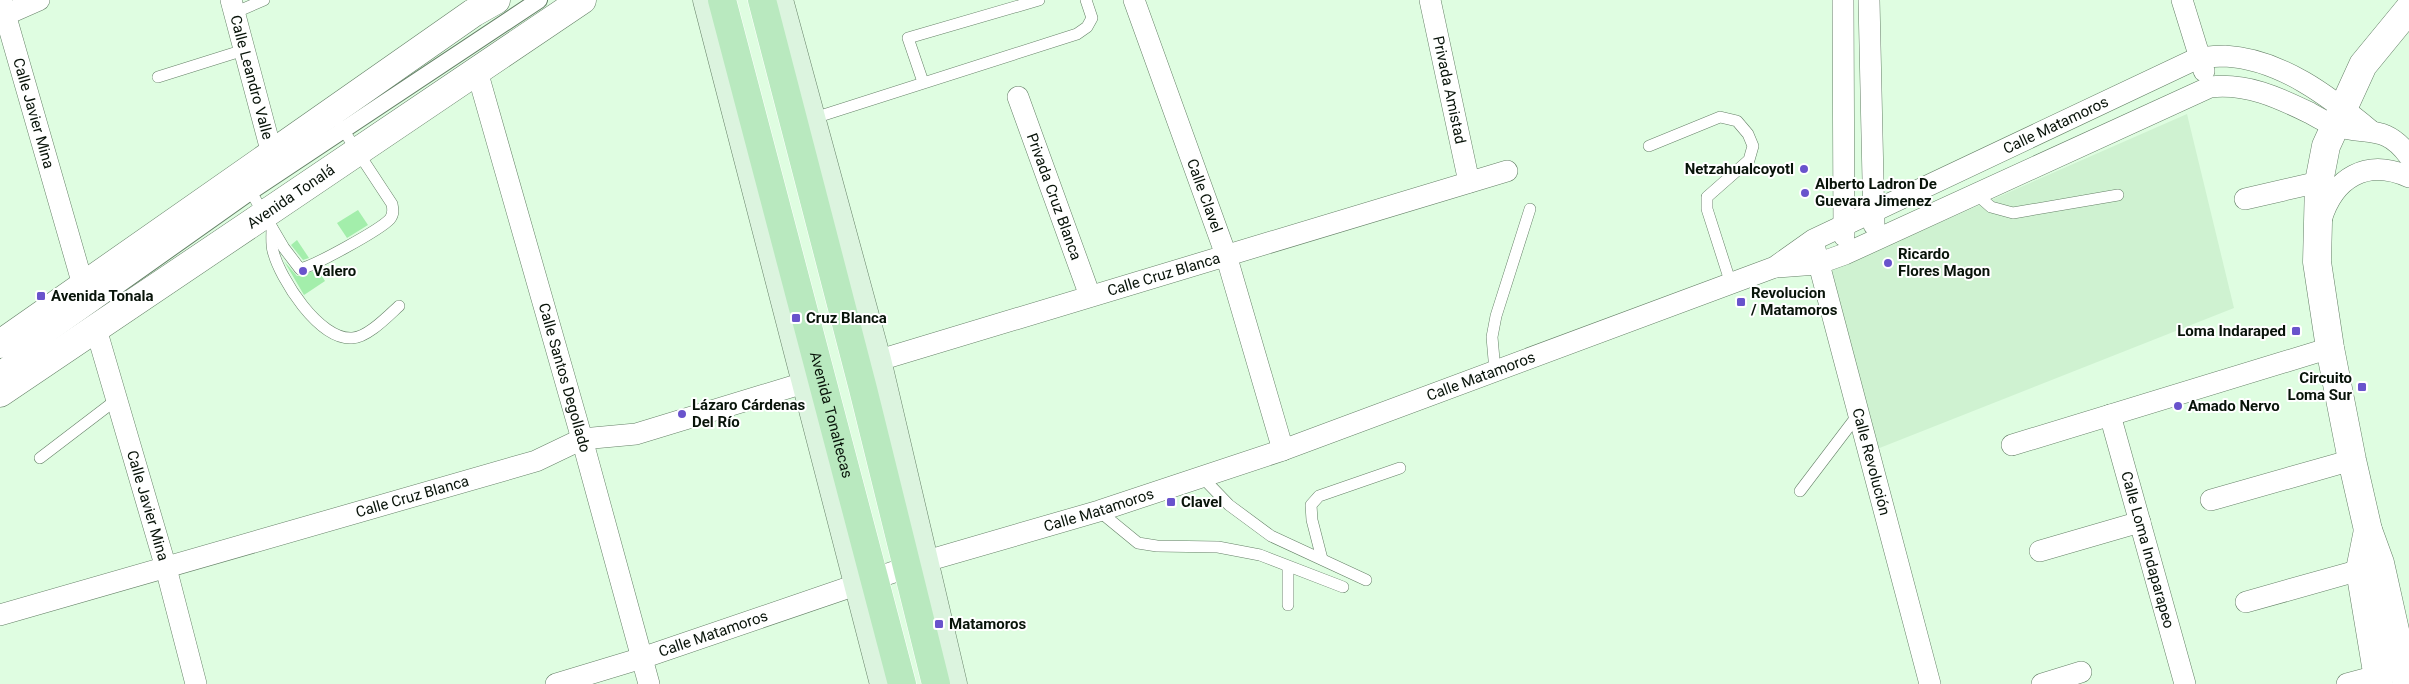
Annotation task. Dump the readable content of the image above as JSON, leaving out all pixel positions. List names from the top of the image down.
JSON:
{
  "streets": {
    "main road": ["Avenida Tonaltecas"],
    "street": [
      "Calle Leandro Valle",
      "Privada Amistad",
      "Calle Javier Mina",
      "Calle Matamoros",
      "Calle Clavel",
      "Avenida Tonalá",
      "Privada Cruz Blanca",
      "Calle Cruz Blanca",
      "Calle Santos Degollado",
      "Calle Revolución",
      "Calle Loma Indaparapeo"
    ]
  },
  "crossings": [
    ["Calle Leandro Valle", "Avenida Tonalá"],
    ["Privada Amistad", "Calle Cruz Blanca"],
    ["Calle Javier Mina", "Avenida Tonalá"],
    ["Calle Javier Mina", "Calle Cruz Blanca"],
    ["Calle Matamoros", "Calle Clavel"],
    ["Calle Matamoros", "Calle Santos Degollado"],
    ["Calle Matamoros", "Avenida Tonaltecas"],
    ["Calle Matamoros", "Calle Revolución"],
    ["Calle Clavel", "Calle Cruz Blanca"],
    ["Avenida Tonalá", "Calle Santos Degollado"],
    ["Privada Cruz Blanca", "Calle Cruz Blanca"],
    ["Calle Cruz Blanca", "Calle Santos Degollado"],
    ["Calle Cruz Blanca", "Avenida Tonaltecas"]
  ],
  "places": {
    "other": [
      "Netzahualcoyotl",
      "Alberto Ladron De Guevara Jimenez",
      "Ricardo Flores Magon",
      "Valero",
      "Amado Nervo",
      "Lázaro Cárdenas Del Río"
    ],
    "transit": [
      "Avenida Tonala",
      "Revolucion / Matamoros",
      "Cruz Blanca",
      "Loma Indaraped",
      "Circuito Loma Sur",
      "Clavel",
      "Matamoros"
    ]
  }
}
